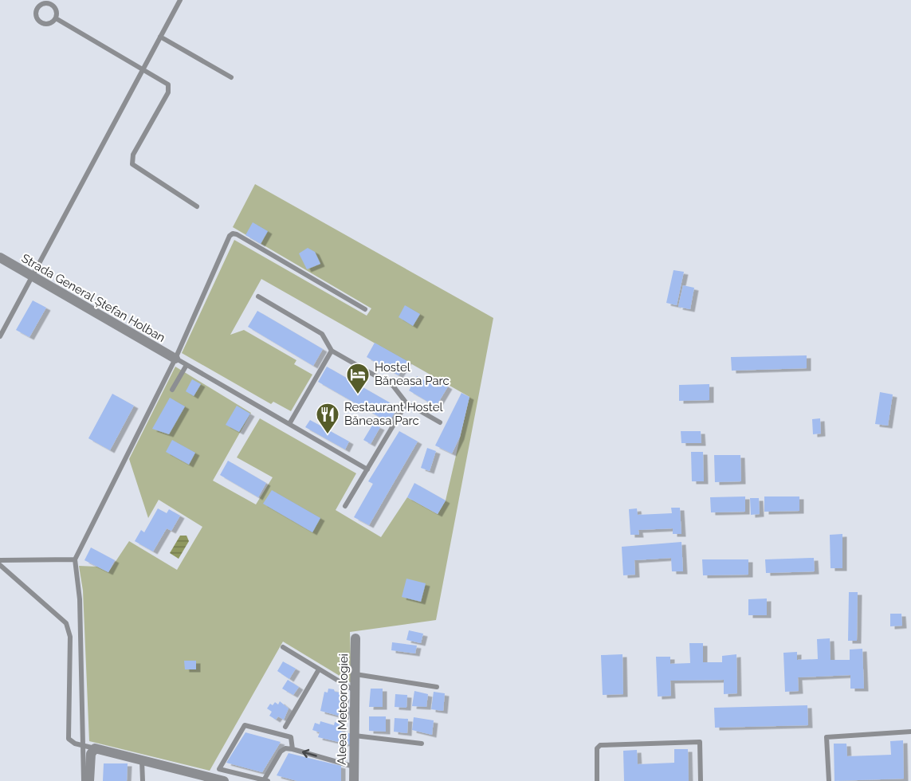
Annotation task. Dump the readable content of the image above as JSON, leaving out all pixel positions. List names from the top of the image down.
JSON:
{
  "streets": {
    "street": ["Strada General Ștefan Holban", "Aleea Meteorologiei"]
  },
  "places": {
    "hotel": ["Hostel Băneasa Parc"],
    "restaurant": ["Restaurant Hostel Băneasa Parc"]
  }
}
